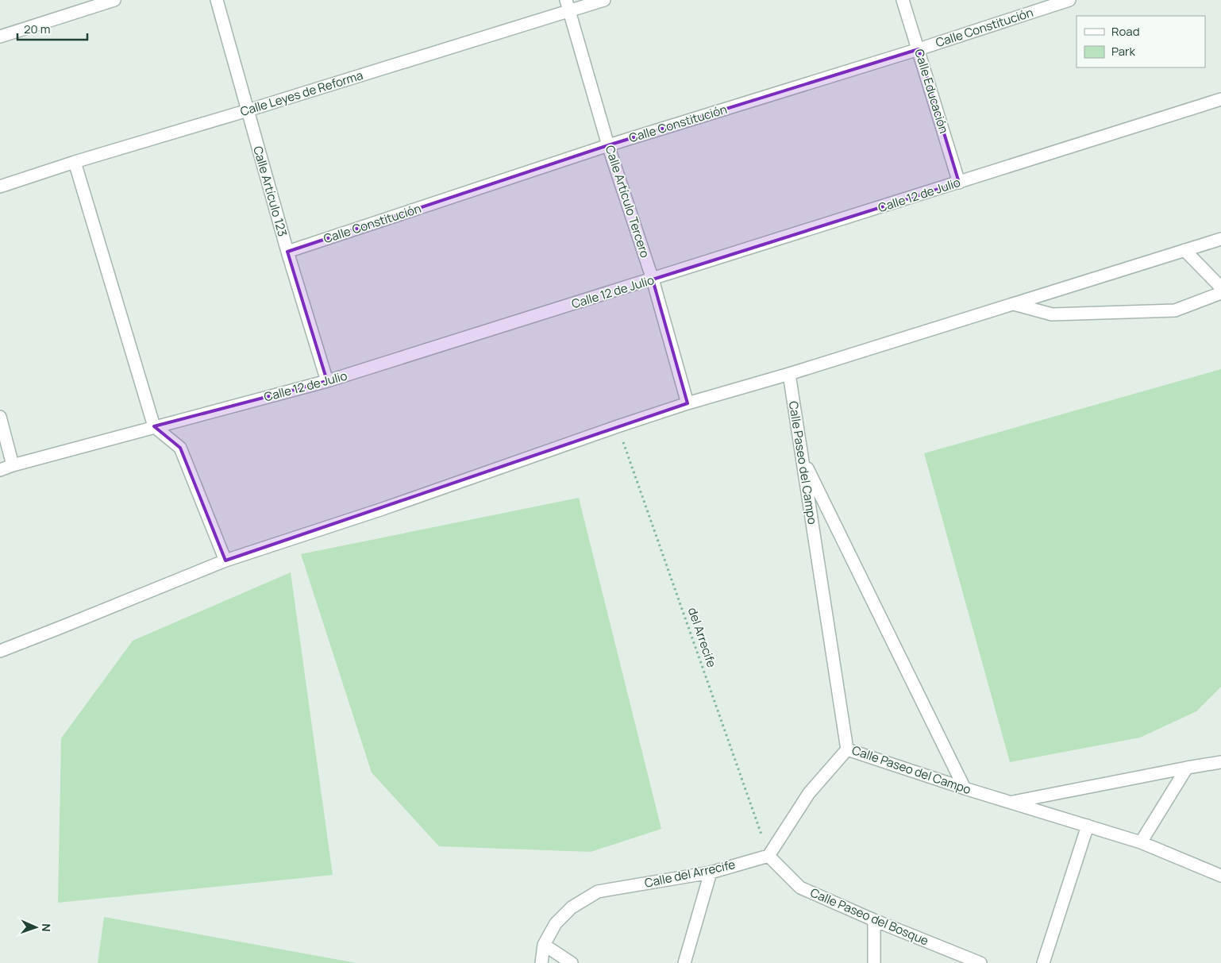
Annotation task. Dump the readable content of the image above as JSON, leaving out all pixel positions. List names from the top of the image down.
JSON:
{
  "streets": {
    "street": [
      "Calle Constitución",
      "Calle Educación",
      "Calle Leyes de Reforma",
      "Calle Artículo 123",
      "Calle 12 de Julio",
      "Calle Artículo Tercero",
      "Calle Paseo del Campo",
      "Calle del Arrecife",
      "Calle Paseo del Bosque"
    ],
    "path": ["del Arrecife"]
  },
  "crossings": [
    ["Calle Constitución", "Calle Educación"],
    ["Calle Constitución", "Calle Artículo 123"],
    ["Calle Constitución", "Calle Artículo Tercero"],
    ["Calle Educación", "Calle 12 de Julio"],
    ["Calle Leyes de Reforma", "Calle Artículo 123"],
    ["Calle Leyes de Reforma", "Calle Artículo Tercero"],
    ["Calle Artículo 123", "Calle 12 de Julio"],
    ["Calle 12 de Julio", "Calle Artículo Tercero"],
    ["del Arrecife", "Calle del Arrecife"],
    ["del Arrecife", "Calle Paseo del Bosque"],
    ["Calle del Arrecife", "Calle Paseo del Bosque"]
  ],
  "legend": ["Road", "Park"],
  "scale_bar": "20 m",
  "north": "right"
}
